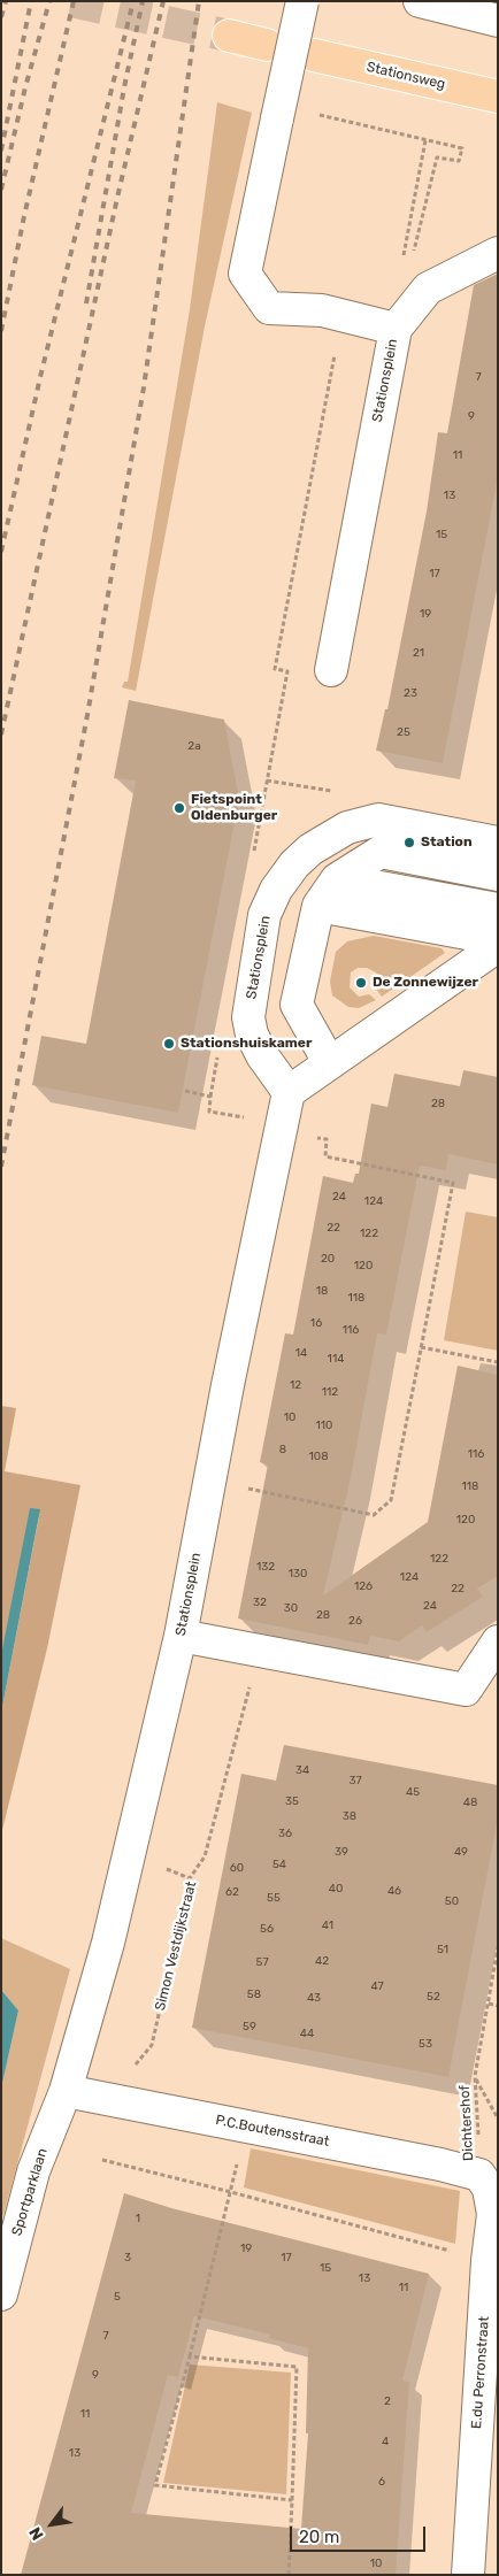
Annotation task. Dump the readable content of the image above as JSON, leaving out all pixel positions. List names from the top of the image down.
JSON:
{
  "streets": {
    "main road": ["Stationsweg"],
    "street": [
      "Stationsplein",
      "P.C.Boutensstraat",
      "Sportparklaan",
      "E.du Perronstraat"
    ],
    "path": ["Simon Vestdijkstraat", "Dichtershof"]
  },
  "crossings": [
    ["Stationsplein", "P.C.Boutensstraat"],
    ["Stationsplein", "Sportparklaan"],
    ["Simon Vestdijkstraat", "P.C.Boutensstraat"],
    ["Dichtershof", "P.C.Boutensstraat"],
    ["Dichtershof", "E.du Perronstraat"],
    ["P.C.Boutensstraat", "Sportparklaan"],
    ["P.C.Boutensstraat", "E.du Perronstraat"]
  ],
  "places": [
    "Fietspoint Oldenburger",
    "Station",
    "De Zonnewijzer",
    "Stationshuiskamer"
  ],
  "house_numbers": [
    "7",
    "9",
    "11",
    "13",
    "15",
    "17",
    "19",
    "21",
    "23",
    "25",
    "2a",
    "28",
    "24",
    "124",
    "22",
    "122",
    "20",
    "120",
    "18",
    "118",
    "16",
    "116",
    "14",
    "114",
    "12",
    "112",
    "10",
    "110",
    "8",
    "116",
    "108",
    "118",
    "120",
    "122",
    "132",
    "130",
    "124",
    "126",
    "22",
    "32",
    "24",
    "30",
    "28",
    "26",
    "34",
    "37",
    "45",
    "35",
    "48",
    "38",
    "36",
    "39",
    "49",
    "54",
    "60",
    "40",
    "46",
    "62",
    "55",
    "50",
    "41",
    "56",
    "51",
    "42",
    "57",
    "47",
    "58",
    "52",
    "43",
    "59",
    "44",
    "53",
    "1",
    "19",
    "3",
    "17",
    "15",
    "13",
    "11",
    "5",
    "7",
    "9",
    "2",
    "11",
    "4",
    "13",
    "6",
    "10"
  ],
  "scale_bar": "20 m",
  "north": "bottom left"
}
